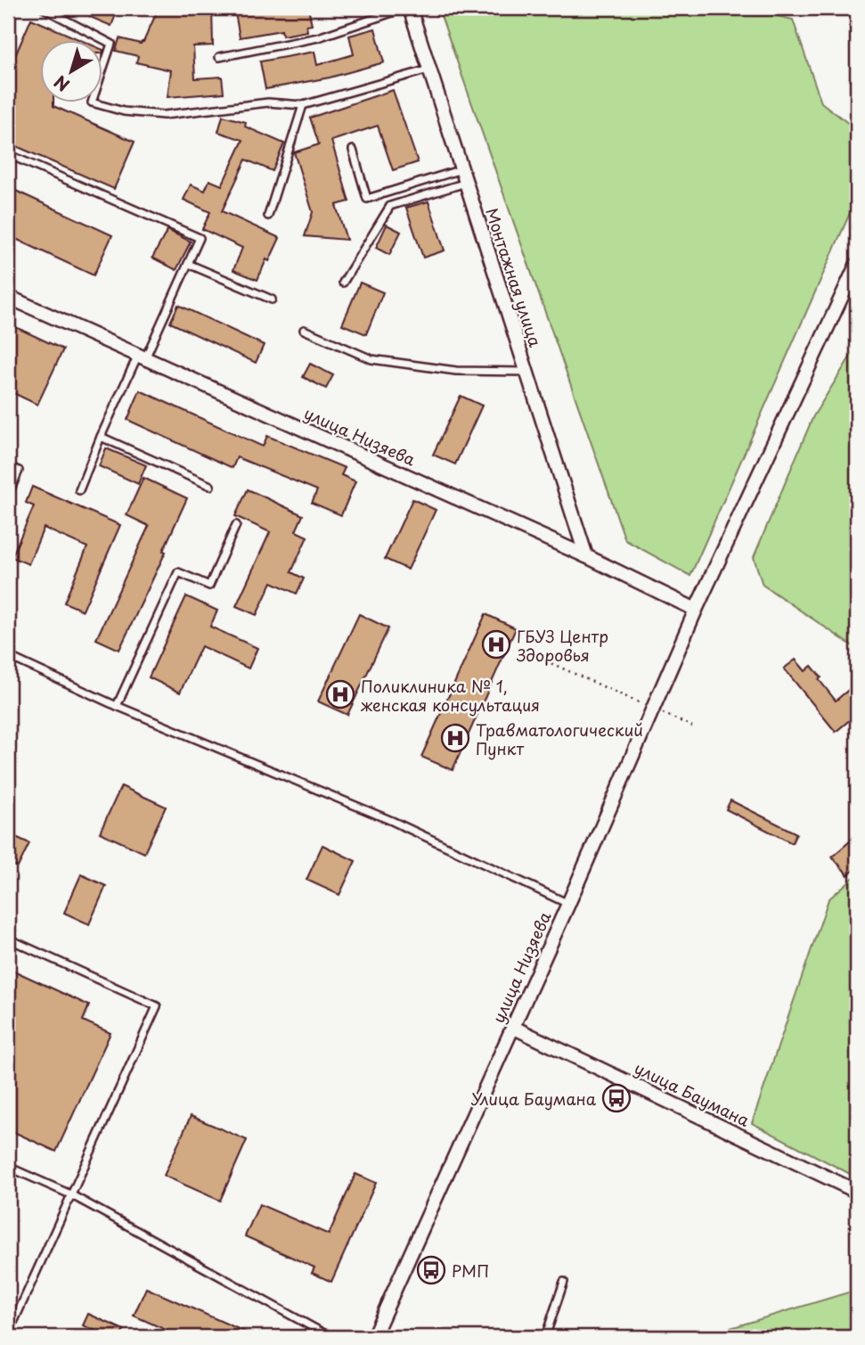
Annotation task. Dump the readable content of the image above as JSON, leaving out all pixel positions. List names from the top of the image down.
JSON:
{
  "streets": {
    "street": ["Монтажная улица", "улица Низяева", "улица Баумана"]
  },
  "crossings": [
    ["Монтажная улица", "улица Низяева"],
    ["улица Низяева", "улица Баумана"]
  ],
  "places": {
    "hospital": ["ГБУЗ Центр Здоровья", "Поликлиника № 1, женская консультация", "Травматологический Пункт"],
    "bus stop": ["Улица Баумана", "РМП"]
  },
  "north": "bottom left"
}
